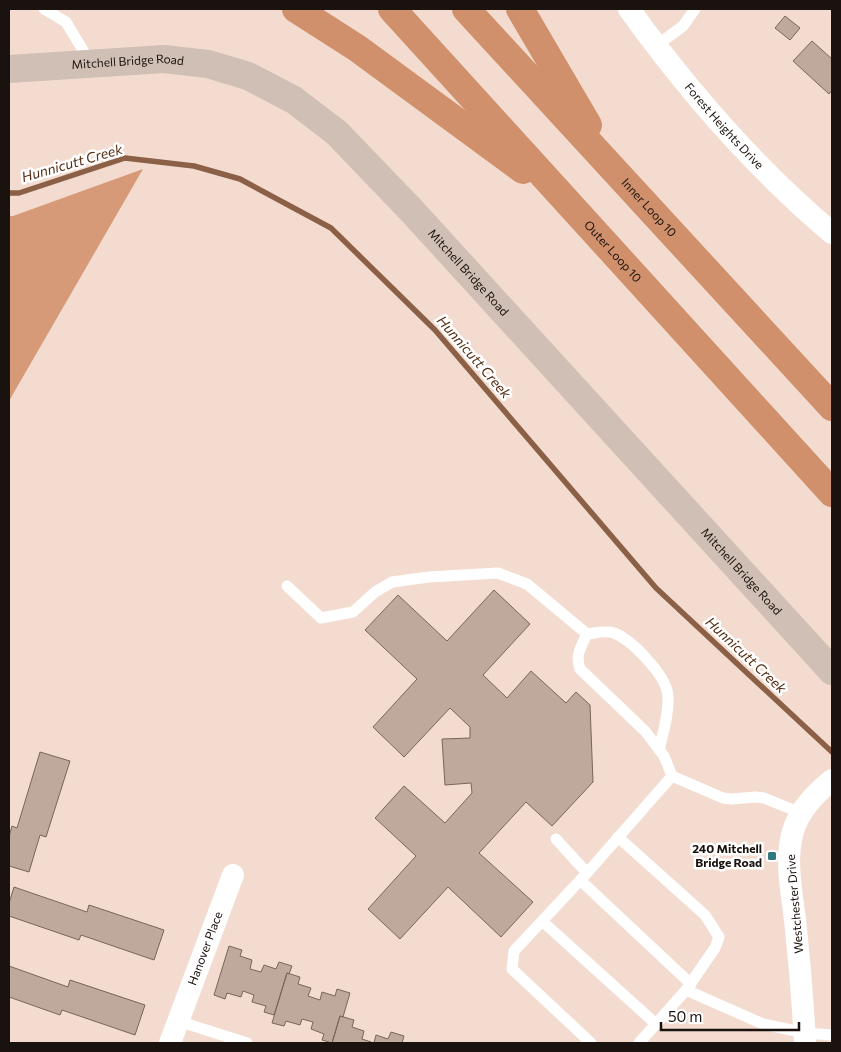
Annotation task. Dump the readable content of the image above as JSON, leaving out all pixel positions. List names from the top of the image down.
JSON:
{
  "streets": {
    "highway": ["Inner Loop 10", "Outer Loop 10"],
    "street": [
      "Mitchell Bridge Road",
      "Forest Heights Drive",
      "Westchester Drive",
      "Hanover Place"
    ]
  },
  "water": ["Hunnicutt Creek"],
  "places": {
    "transit": ["240 Mitchell Bridge Road"]
  },
  "scale_bar": "50 m"
}
